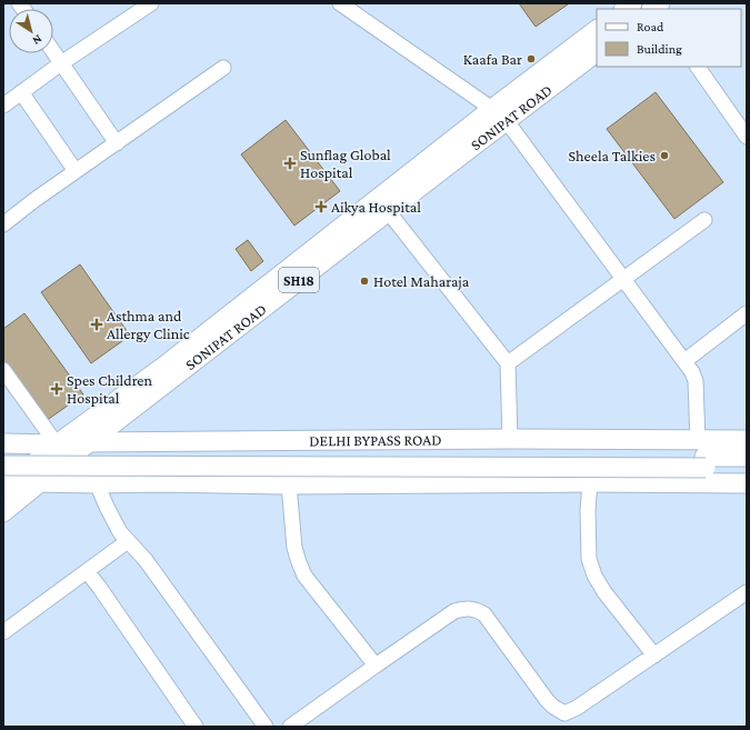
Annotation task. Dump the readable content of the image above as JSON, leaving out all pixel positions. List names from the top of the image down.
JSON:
{
  "streets": {
    "main road": ["SONIPAT ROAD", "SH18", "DELHI BYPASS ROAD"]
  },
  "crossings": [
    ["SONIPAT ROAD", "DELHI BYPASS ROAD"]
  ],
  "places": {
    "other": ["Kaafa Bar", "Sheela Talkies", "Hotel Maharaja"],
    "health": [
      "Sunflag Global Hospital",
      "Aikya Hospital",
      "Asthma and Allergy Clinic",
      "Spes Children Hospital"
    ]
  },
  "legend": ["Road", "Building"],
  "north": "bottom right"
}
